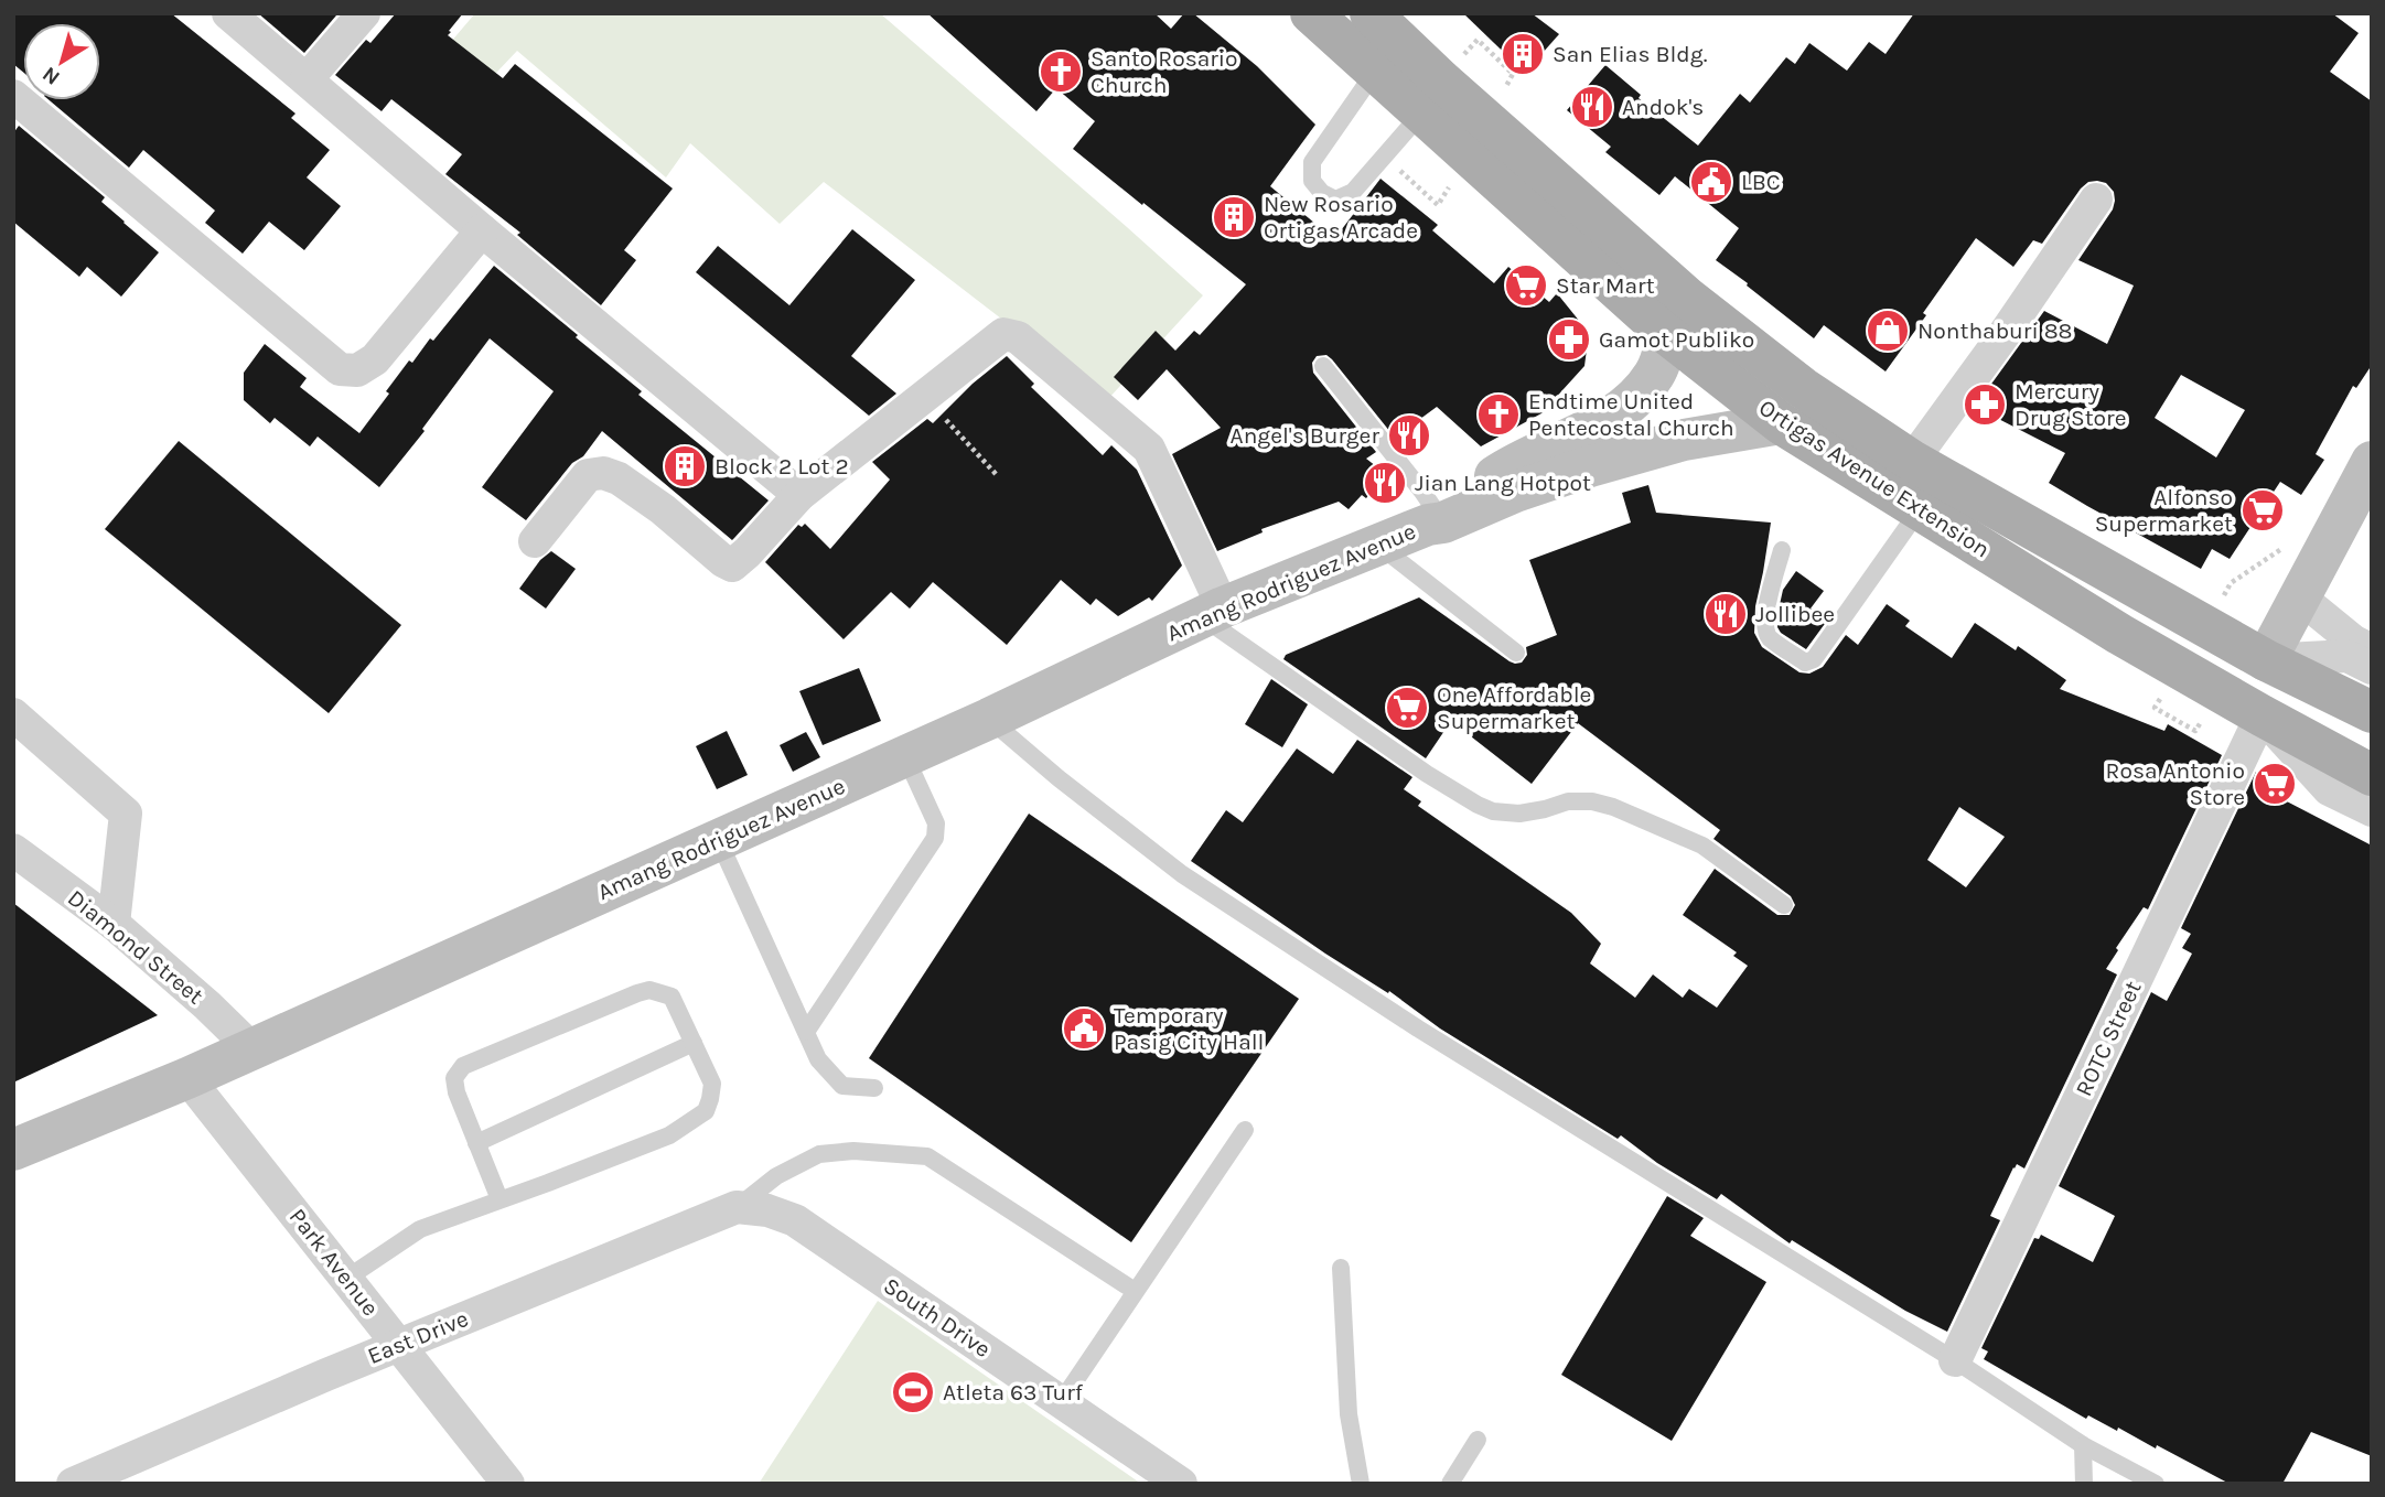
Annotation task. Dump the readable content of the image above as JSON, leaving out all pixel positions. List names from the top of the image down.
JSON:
{
  "streets": {
    "main road": ["Ortigas Avenue Extension", "Amang Rodriguez Avenue"],
    "street": [
      "Diamond Street",
      "ROTC Street",
      "Park Avenue",
      "South Drive",
      "East Drive"
    ]
  },
  "crossings": [
    ["Ortigas Avenue Extension", "Amang Rodriguez Avenue"],
    ["Ortigas Avenue Extension", "ROTC Street"],
    ["Amang Rodriguez Avenue", "Diamond Street"],
    ["Amang Rodriguez Avenue", "Park Avenue"],
    ["Park Avenue", "East Drive"],
    ["South Drive", "East Drive"]
  ],
  "places": {
    "building": ["San Elias Bldg.", "New Rosario Ortigas Arcade", "Block 2 Lot 2"],
    "church": ["Santo Rosario Church", "Endtime United Pentecostal Church"],
    "restaurant": [
      "Andok's",
      "Angel's Burger",
      "Jian Lang Hotpot",
      "Jollibee"
    ],
    "public building": ["LBC", "Temporary Pasig City Hall"],
    "supermarket": [
      "Star Mart",
      "Alfonso Supermarket",
      "One Affordable Supermarket",
      "Rosa Antonio Store"
    ],
    "shop": ["Nonthaburi 88"],
    "pharmacy": ["Gamot Publiko", "Mercury Drug Store"],
    "sports": ["Atleta 63 Turf"]
  },
  "north": "bottom left"
}
